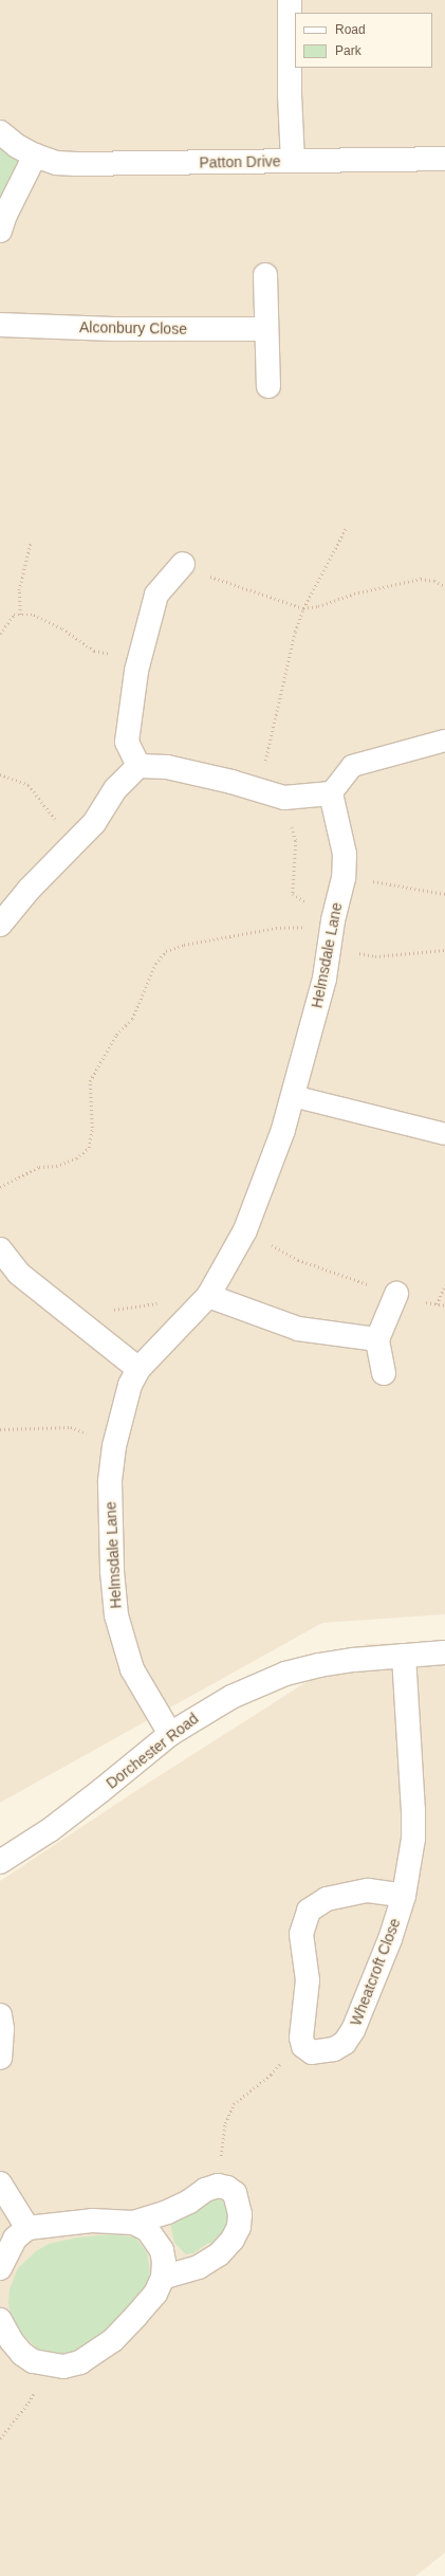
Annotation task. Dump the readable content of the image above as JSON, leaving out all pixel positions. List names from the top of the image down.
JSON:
{
  "streets": {
    "street": [
      "Patton Drive",
      "Alconbury Close",
      "Helmsdale Lane",
      "Dorchester Road",
      "Wheatcroft Close"
    ]
  },
  "crossings": [
    ["Helmsdale Lane", "Dorchester Road"],
    ["Dorchester Road", "Wheatcroft Close"]
  ],
  "legend": ["Road", "Park"]
}
